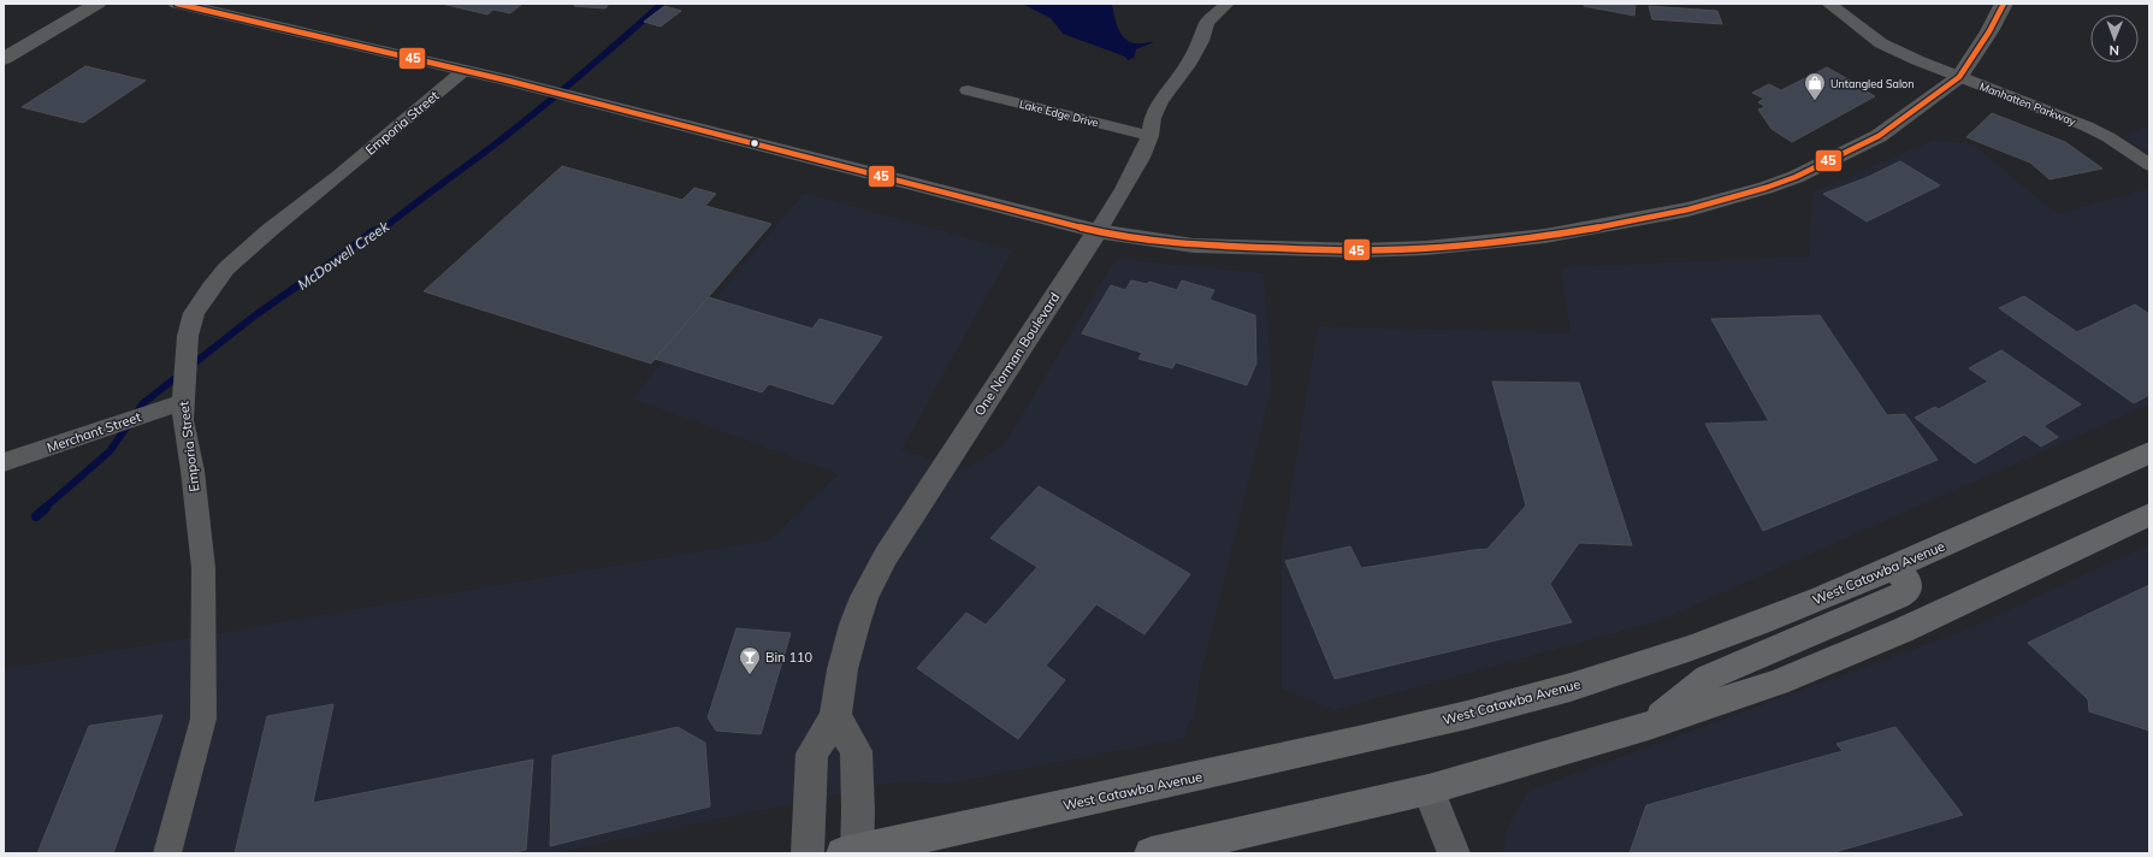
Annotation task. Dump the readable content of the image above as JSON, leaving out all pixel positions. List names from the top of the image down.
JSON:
{
  "streets": {
    "main road": ["West Catawba Avenue"],
    "street": [
      "Manhatten Parkway",
      "Lake Edge Drive",
      "Emporia Street",
      "One Norman Boulevard",
      "Merchant Street"
    ]
  },
  "crossings": [
    ["Lake Edge Drive", "One Norman Boulevard"],
    ["Emporia Street", "Merchant Street"]
  ],
  "water": ["McDowell Creek"],
  "places": {
    "shop": ["Untangled Salon"],
    "bar": ["Bin 110"]
  },
  "lines": ["transit line 45"],
  "north": "bottom"
}
